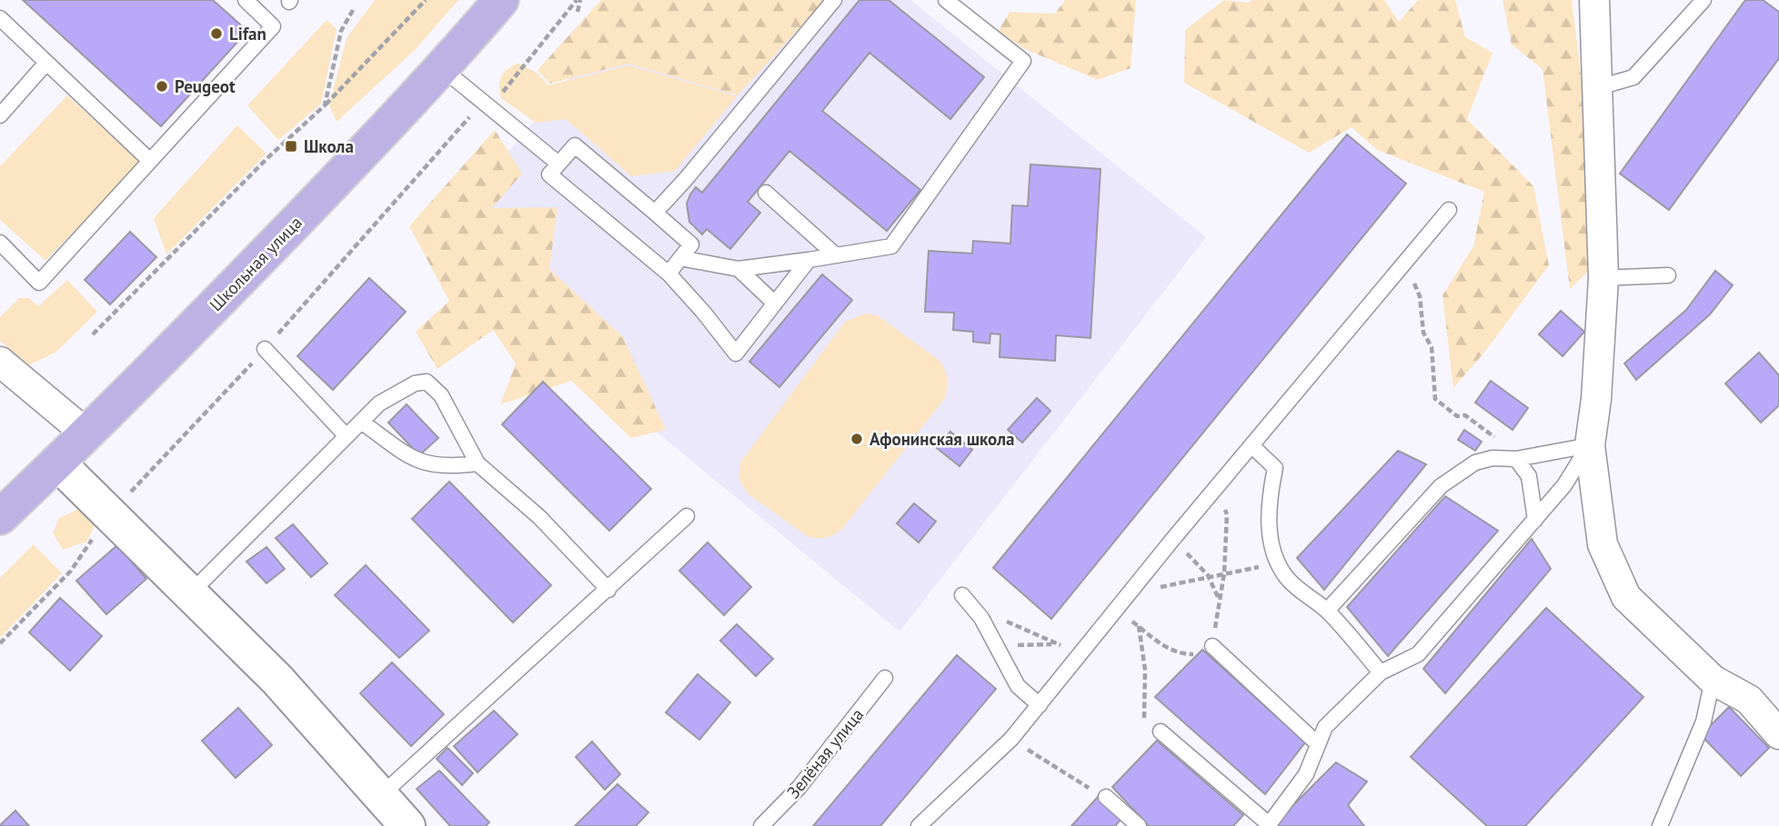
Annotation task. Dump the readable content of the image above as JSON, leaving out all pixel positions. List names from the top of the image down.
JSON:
{
  "streets": {
    "main road": ["Школьная улица"],
    "lane": ["Зелёная улица"]
  },
  "places": {
    "other": ["Lifan", "Peugeot", "Афонинская школа"],
    "transit": ["Школа"]
  }
}
